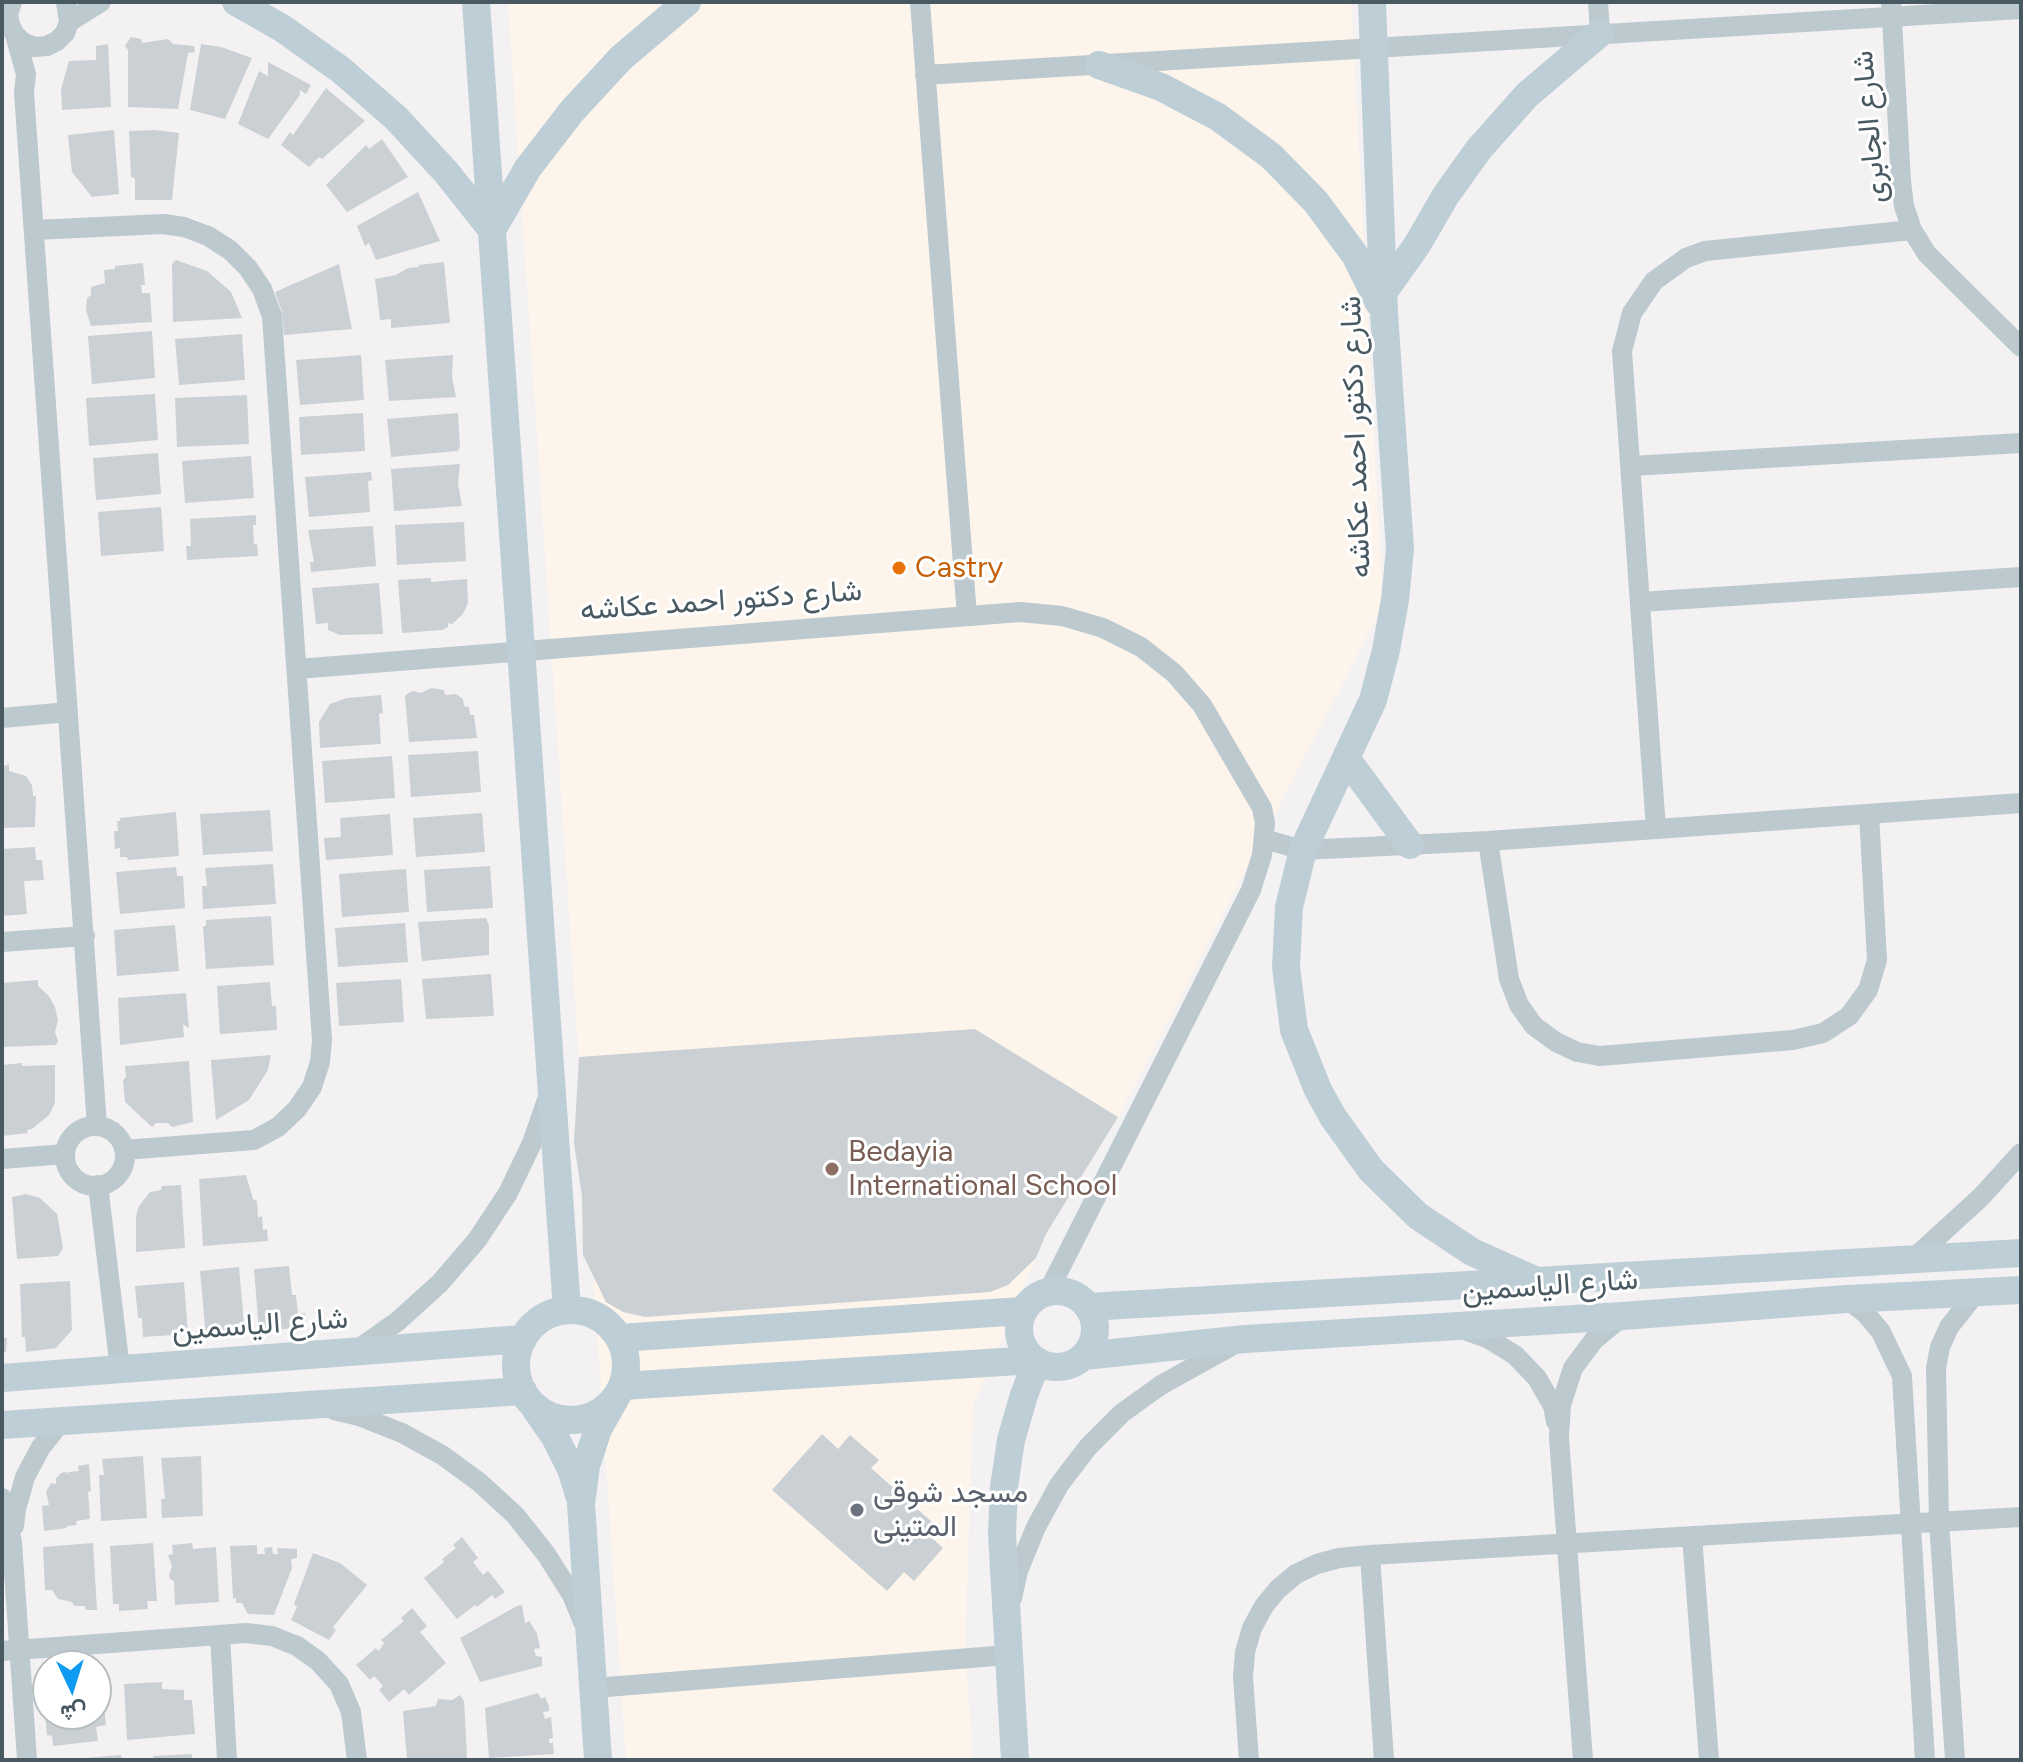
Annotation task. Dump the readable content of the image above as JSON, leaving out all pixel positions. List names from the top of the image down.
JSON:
{
  "streets": {
    "street": ["شارع الجابرى", "شارع دكتور احمد عكاشه", "شارع الياسمين"]
  },
  "crossings": [
    ["شارع دكتور احمد عكاشه", "شارع الياسمين"]
  ],
  "places": ["Castry", "Bedayia International School", "مسجد شوقى المتينى"],
  "north": "bottom"
}
